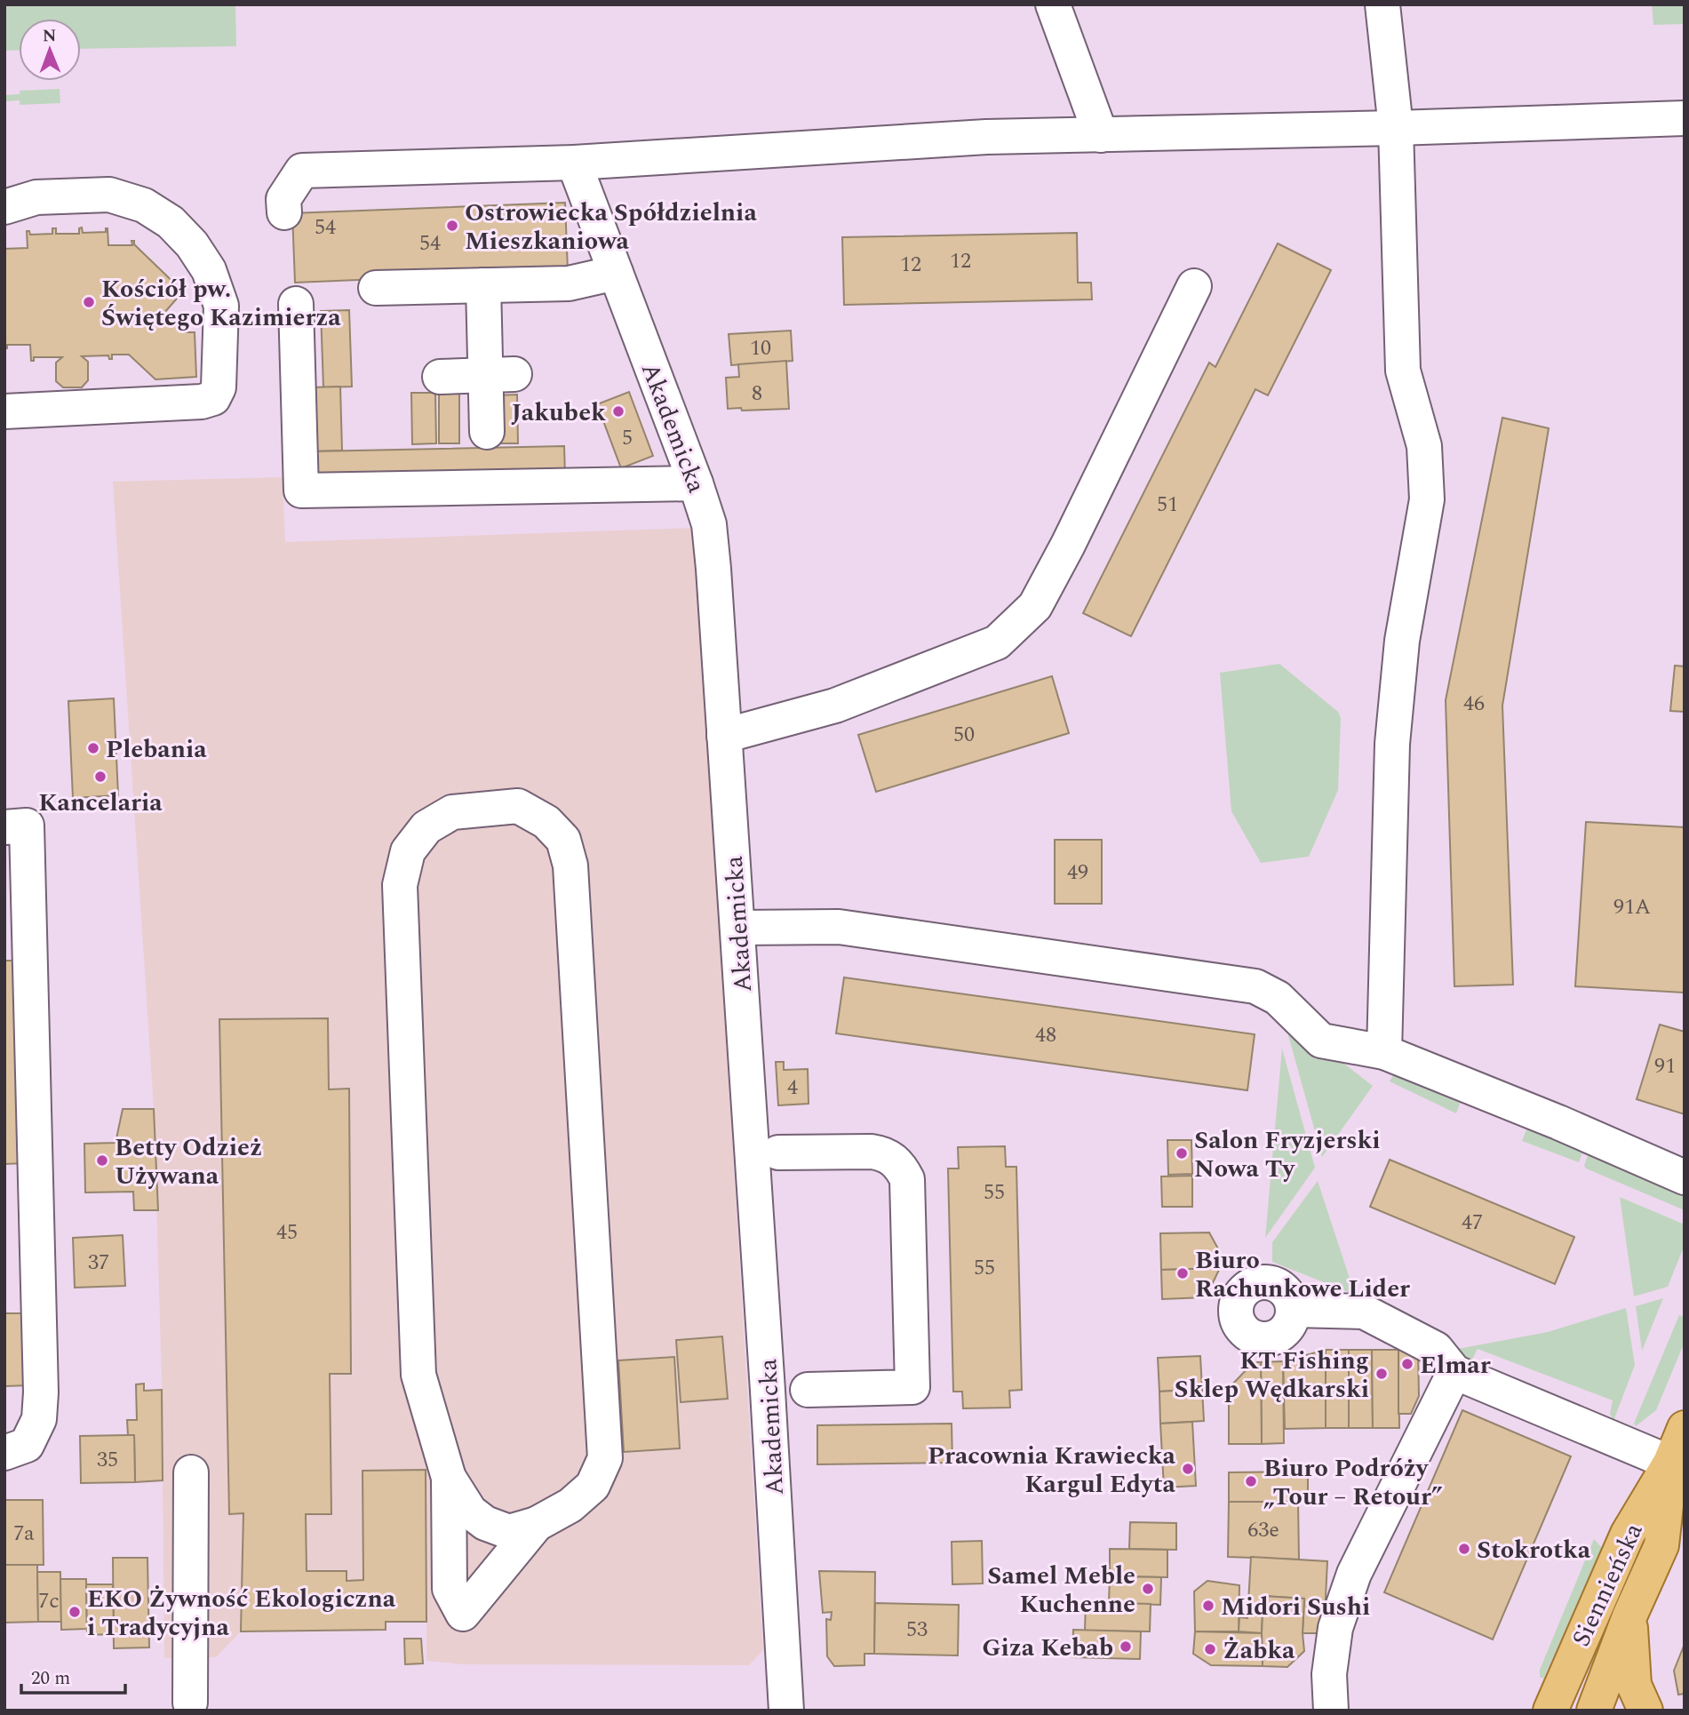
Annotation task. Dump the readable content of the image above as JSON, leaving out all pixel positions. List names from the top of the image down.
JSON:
{
  "streets": {
    "main road": ["Siennieńska"],
    "street": ["Akademicka"]
  },
  "places": [
    "Ostrowiecka Spółdzielnia Mieszkaniowa",
    "Kościół pw. Świętego Kazimierza",
    "Jakubek",
    "Plebania",
    "Kancelaria",
    "Salon Fryzjerski Nowa Ty",
    "Betty Odzież Używana",
    "Biuro Rachunkowe Lider",
    "Elmar",
    "KT Fishing Sklep Wędkarski",
    "Pracownia Krawiecka Kargul Edyta",
    "Biuro Podróży „Tour – Retour”",
    "Stokrotka",
    "Samel Meble Kuchenne",
    "Midori Sushi",
    "EKO Żywność Ekologiczna i Tradycyjna",
    "Giza Kebab",
    "Żabka"
  ],
  "house_numbers": [
    "54",
    "54",
    "12",
    "12",
    "10",
    "8",
    "5",
    "51",
    "46",
    "50",
    "49",
    "91A",
    "48",
    "91",
    "4",
    "55",
    "47",
    "45",
    "37",
    "55",
    "35",
    "63e",
    "7a",
    "7c",
    "53"
  ],
  "scale_bar": "20 m",
  "north": "top"
}
